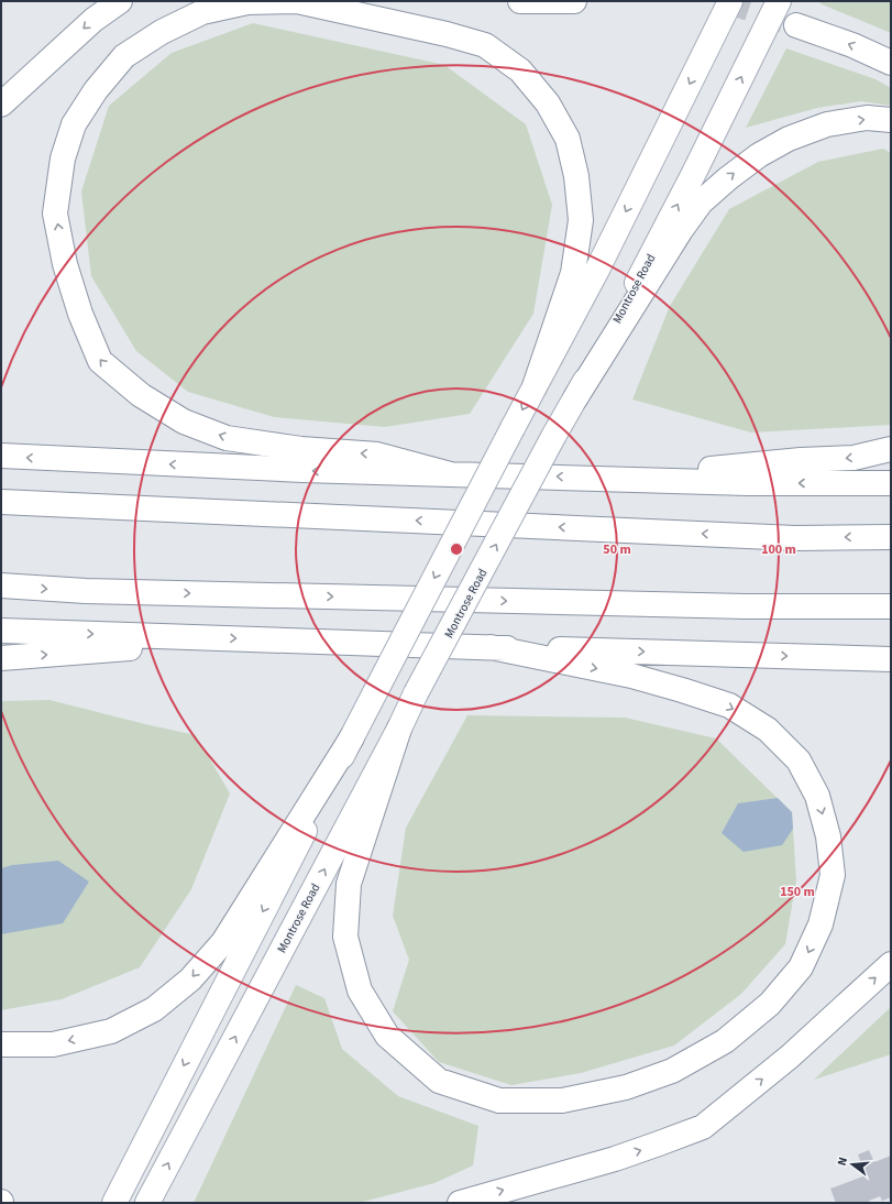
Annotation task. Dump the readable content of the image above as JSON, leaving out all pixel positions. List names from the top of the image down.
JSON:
{
  "streets": {
    "main road": ["Montrose Road"]
  },
  "north": "left",
  "rings": ["50 m", "100 m", "150 m"]
}
